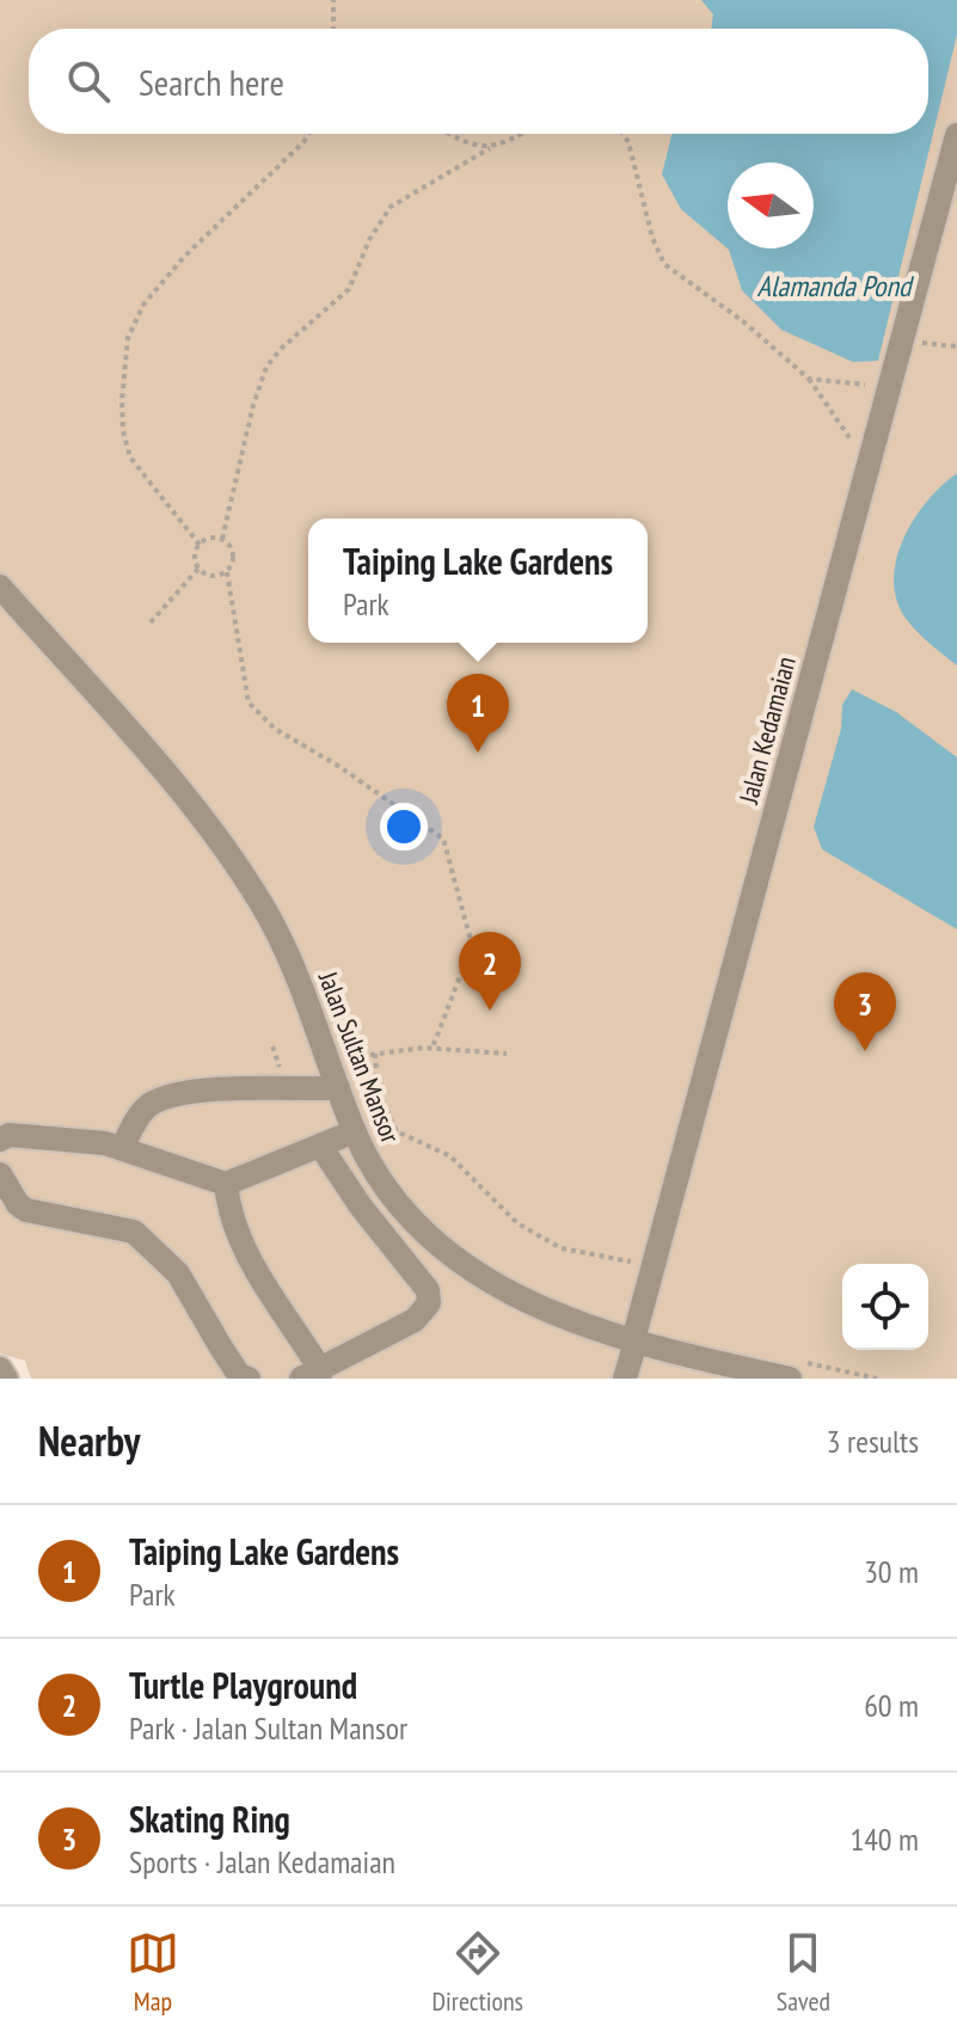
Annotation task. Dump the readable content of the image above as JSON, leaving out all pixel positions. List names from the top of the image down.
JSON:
{
  "streets": {
    "street": ["Jalan Kedamaian", "Jalan Sultan Mansor"]
  },
  "crossings": [
    ["Jalan Kedamaian", "Jalan Sultan Mansor"]
  ],
  "water": ["Alamanda Pond"],
  "north": "left",
  "page": {
    "search": "Search here",
    "popup": ["Taiping Lake Gardens", "Park"],
    "pins": ["1", "2", "3"],
    "heading": ["Nearby", "3 results"],
    "list": [
      {
        "mark": "1",
        "name": "Taiping Lake Gardens",
        "note": "Park",
        "value": "30 m"
      },
      {
        "mark": "2",
        "name": "Turtle Playground",
        "note": "Park · Jalan Sultan Mansor",
        "value": "60 m"
      },
      {
        "mark": "3",
        "name": "Skating Ring",
        "note": "Sports · Jalan Kedamaian",
        "value": "140 m"
      }
    ],
    "nav": ["Map", "Directions", "Saved"]
  }
}
